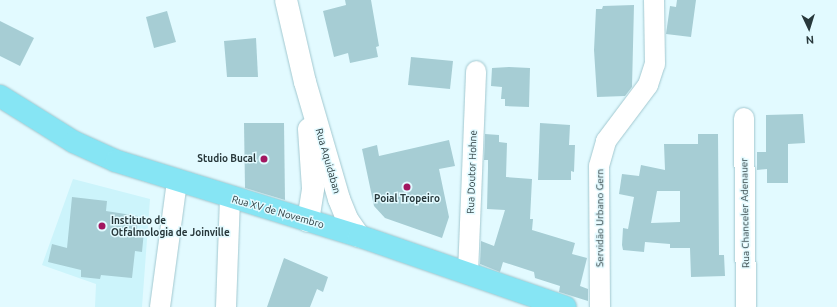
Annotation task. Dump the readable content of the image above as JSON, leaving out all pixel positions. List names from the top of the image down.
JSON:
{
  "streets": {
    "main road": ["Rua XV de Novembro"],
    "street": [
      "Rua Aquidaban",
      "Rua Doutor Hohne",
      "Rua Chanceler Adenauer",
      "Servidão Urbano Gern"
    ]
  },
  "crossings": [
    ["Rua Aquidaban", "Rua XV de Novembro"],
    ["Rua Doutor Hohne", "Rua XV de Novembro"]
  ],
  "places": ["Studio Bucal", "Poial Tropeiro", "Instituto de Otfalmologia de Joinville"],
  "north": "bottom"
}
